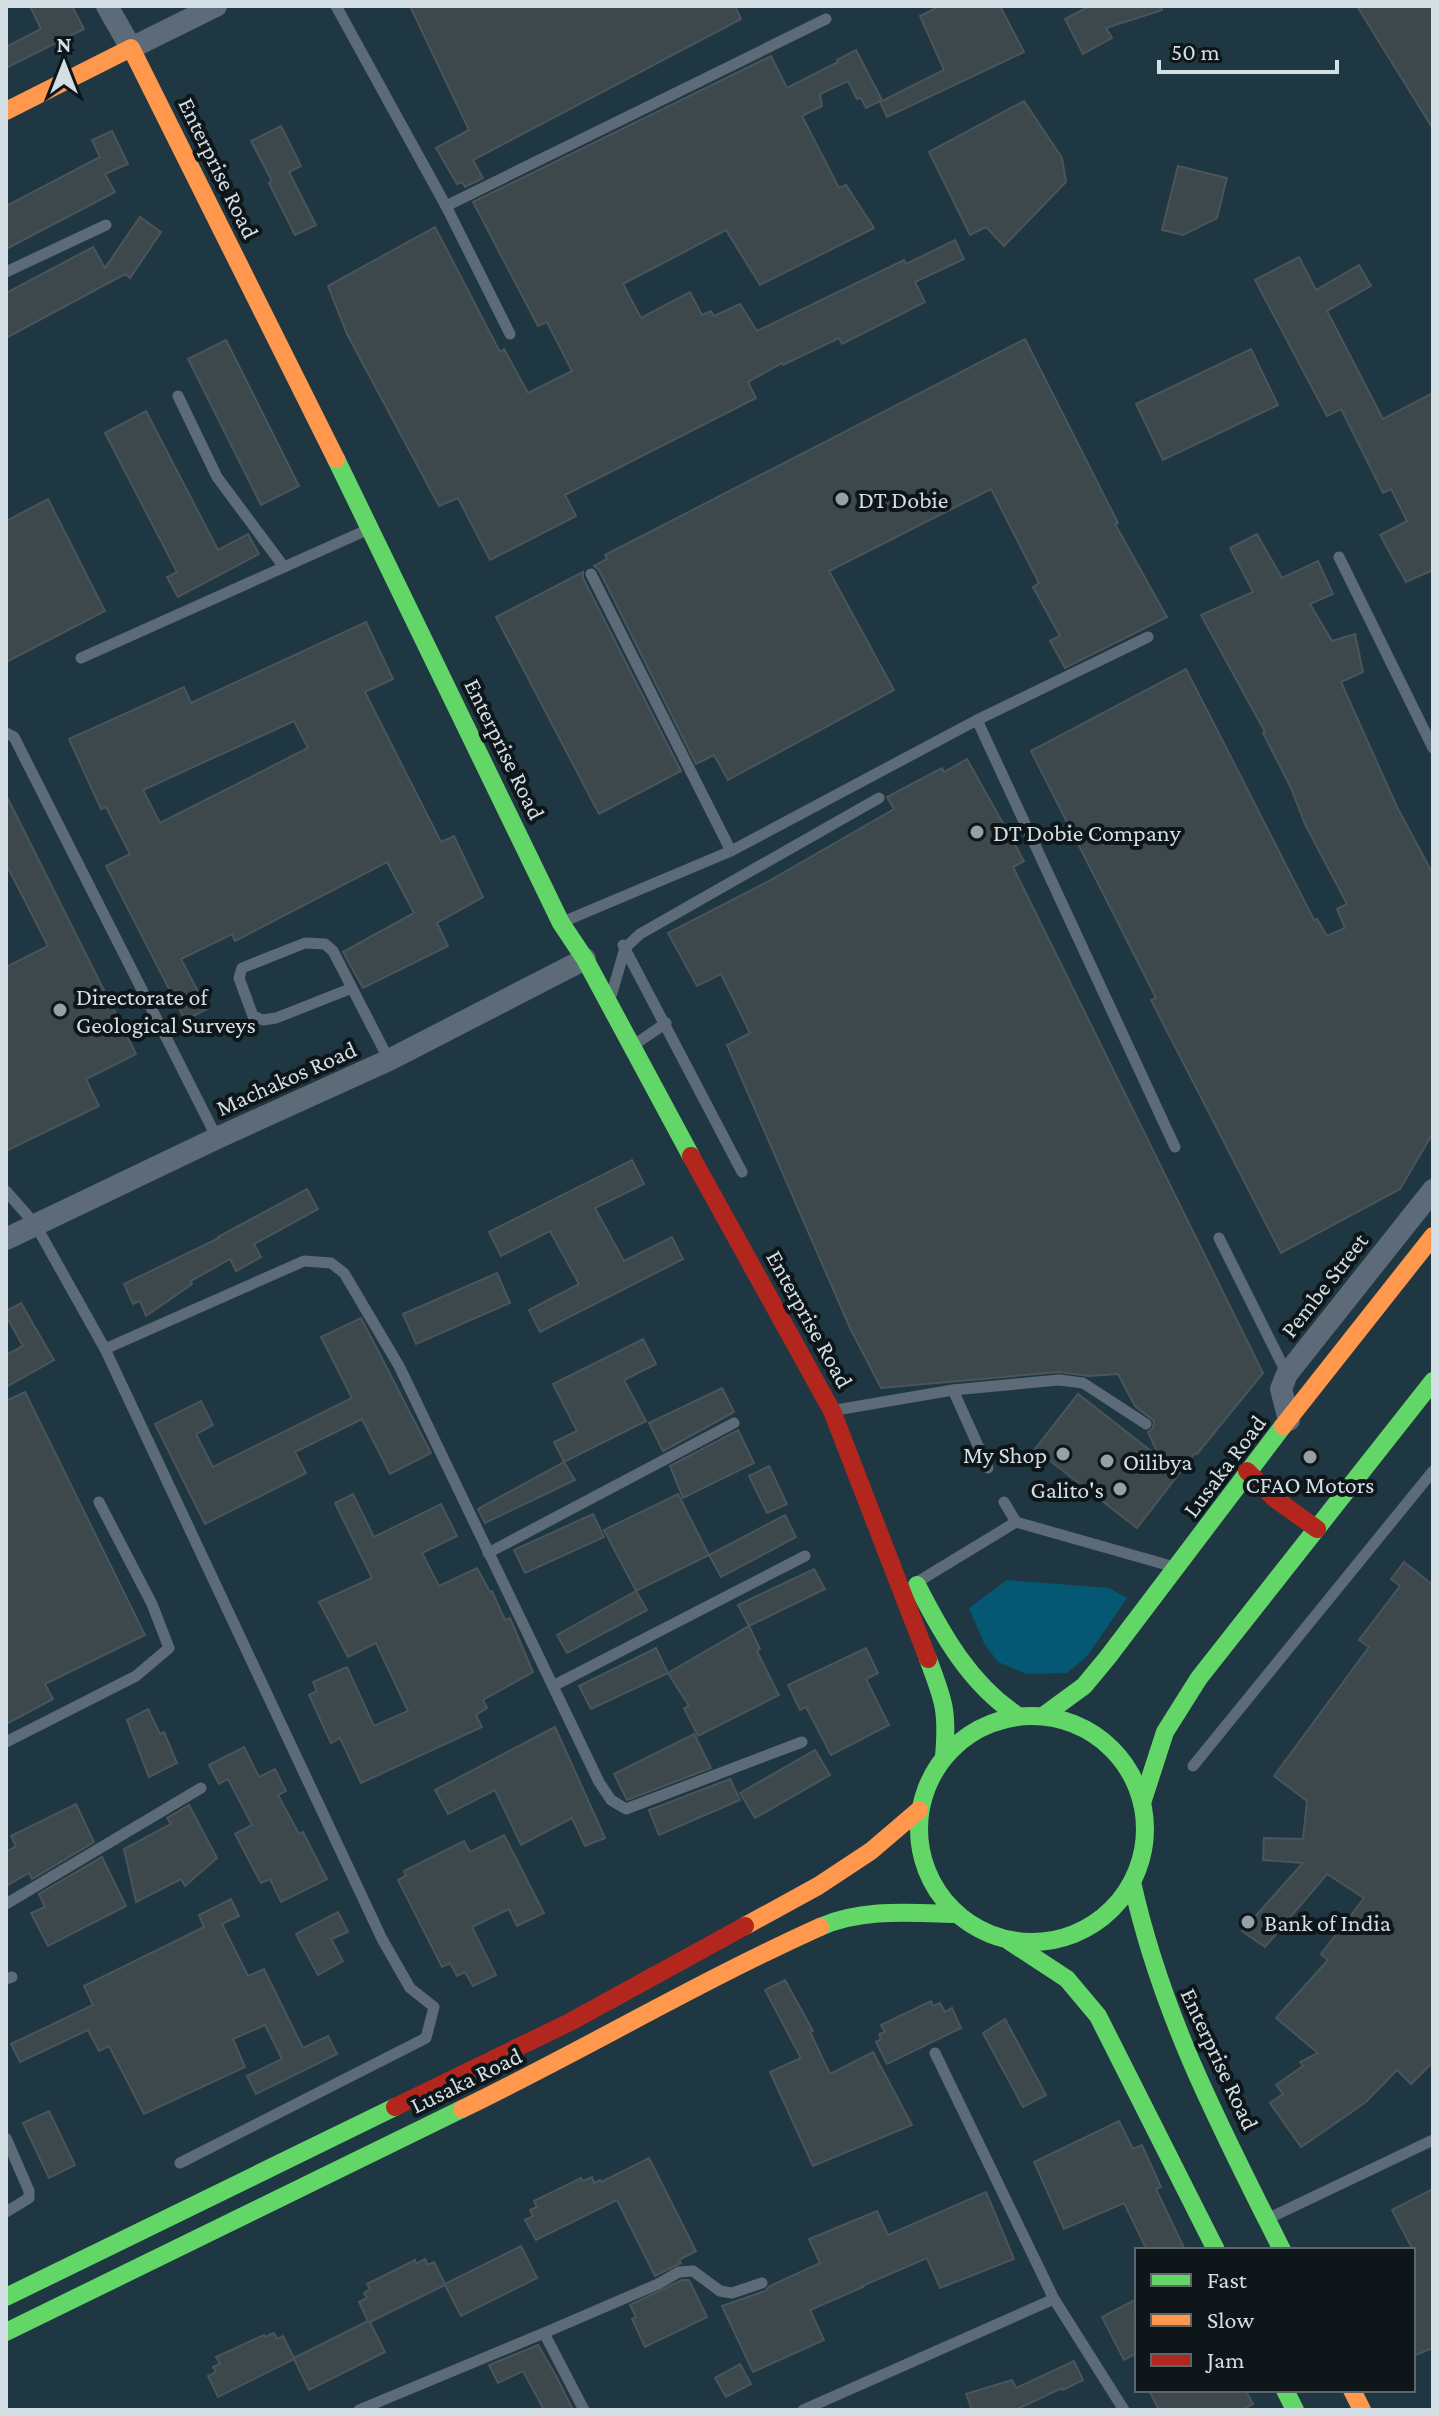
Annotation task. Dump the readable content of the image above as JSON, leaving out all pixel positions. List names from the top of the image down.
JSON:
{
  "streets": {
    "main road": ["Enterprise Road", "Lusaka Road"],
    "street": ["Machakos Road", "Pembe Street"]
  },
  "crossings": [
    ["Enterprise Road", "Machakos Road"],
    ["Enterprise Road", "Lusaka Road"],
    ["Pembe Street", "Lusaka Road"]
  ],
  "places": [
    "DT Dobie",
    "DT Dobie Company",
    "Directorate of Geological Surveys",
    "My Shop",
    "CFAO Motors",
    "Oilibya",
    "Galito's",
    "Bank of India"
  ],
  "legend": ["Fast", "Slow", "Jam"],
  "scale_bar": "50 m",
  "north": "top"
}
